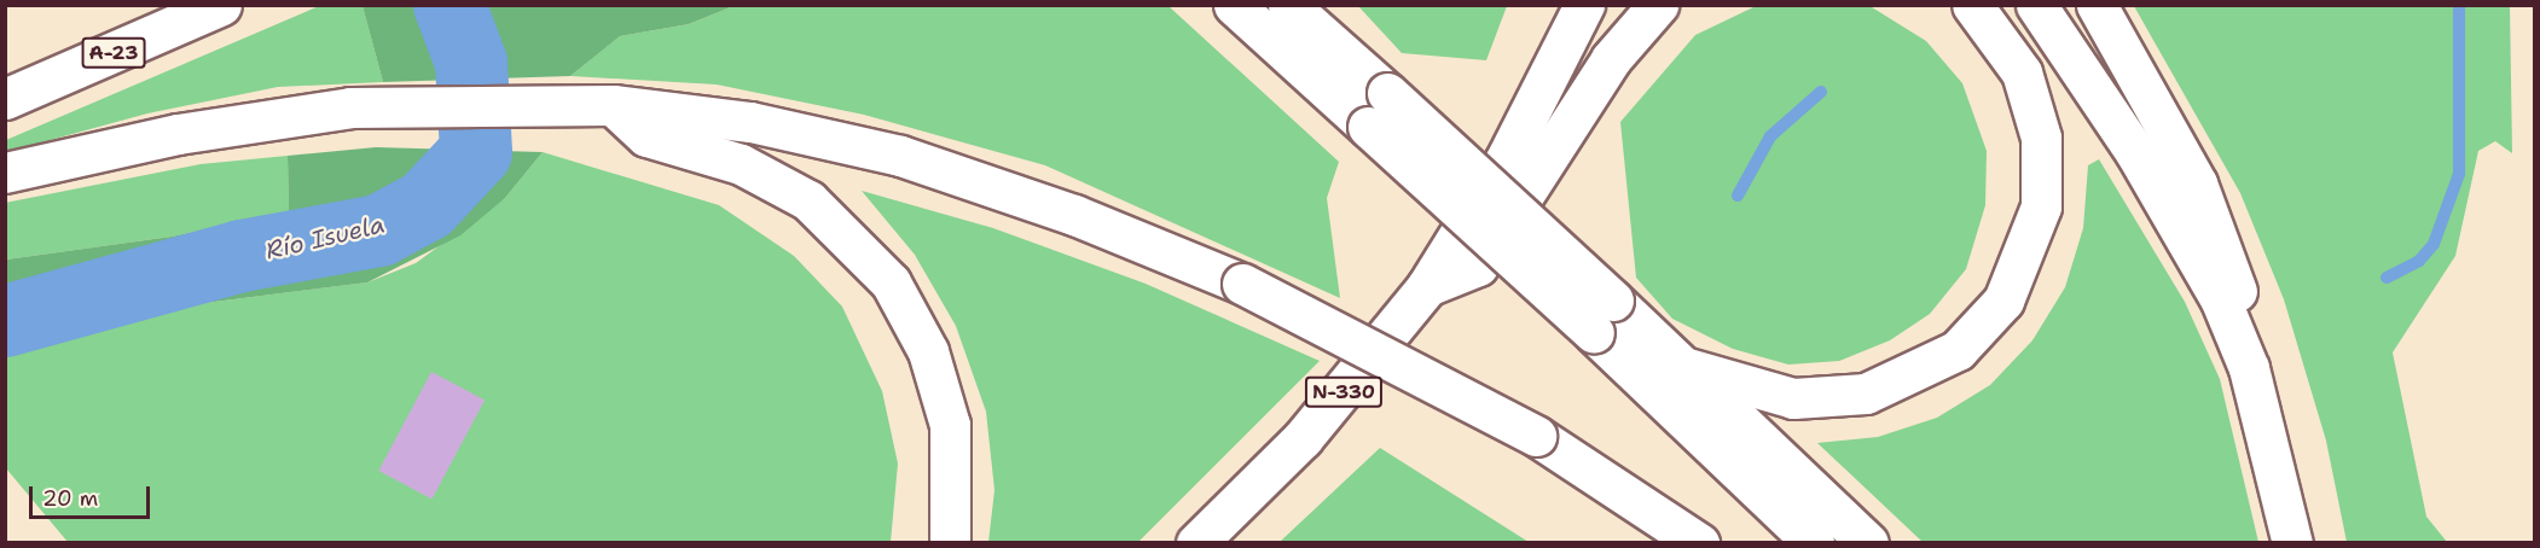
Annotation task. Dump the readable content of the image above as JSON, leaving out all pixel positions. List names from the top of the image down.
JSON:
{
  "streets": {
    "highway": ["A-23", "N-330"]
  },
  "water": ["Río Isuela"],
  "scale_bar": "20 m"
}
